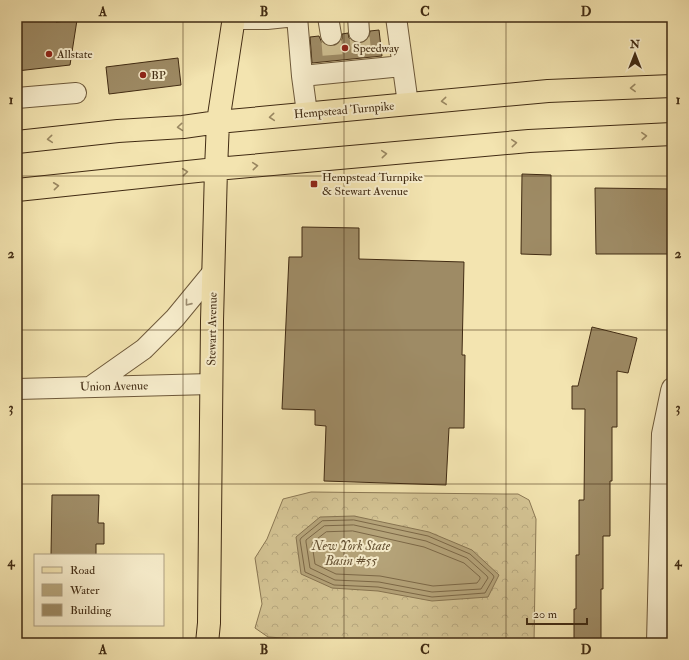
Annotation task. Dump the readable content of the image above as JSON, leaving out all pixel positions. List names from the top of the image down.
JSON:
{
  "streets": {
    "main road": ["Hempstead Turnpike", "Stewart Avenue"],
    "street": ["Union Avenue"]
  },
  "crossings": [
    ["Hempstead Turnpike", "Stewart Avenue"],
    ["Stewart Avenue", "Union Avenue"]
  ],
  "water": ["New York State Basin #55"],
  "places": {
    "other": ["Speedway", "Allstate", "BP"],
    "transit": ["Hempstead Turnpike & Stewart Avenue"]
  },
  "legend": ["Road", "Water", "Building"],
  "scale_bar": "20 m",
  "north": "top",
  "grid": {
    "columns": [
      "A",
      "B",
      "C",
      "D"
    ],
    "rows": [
      "1",
      "2",
      "3",
      "4"
    ]
  }
}
